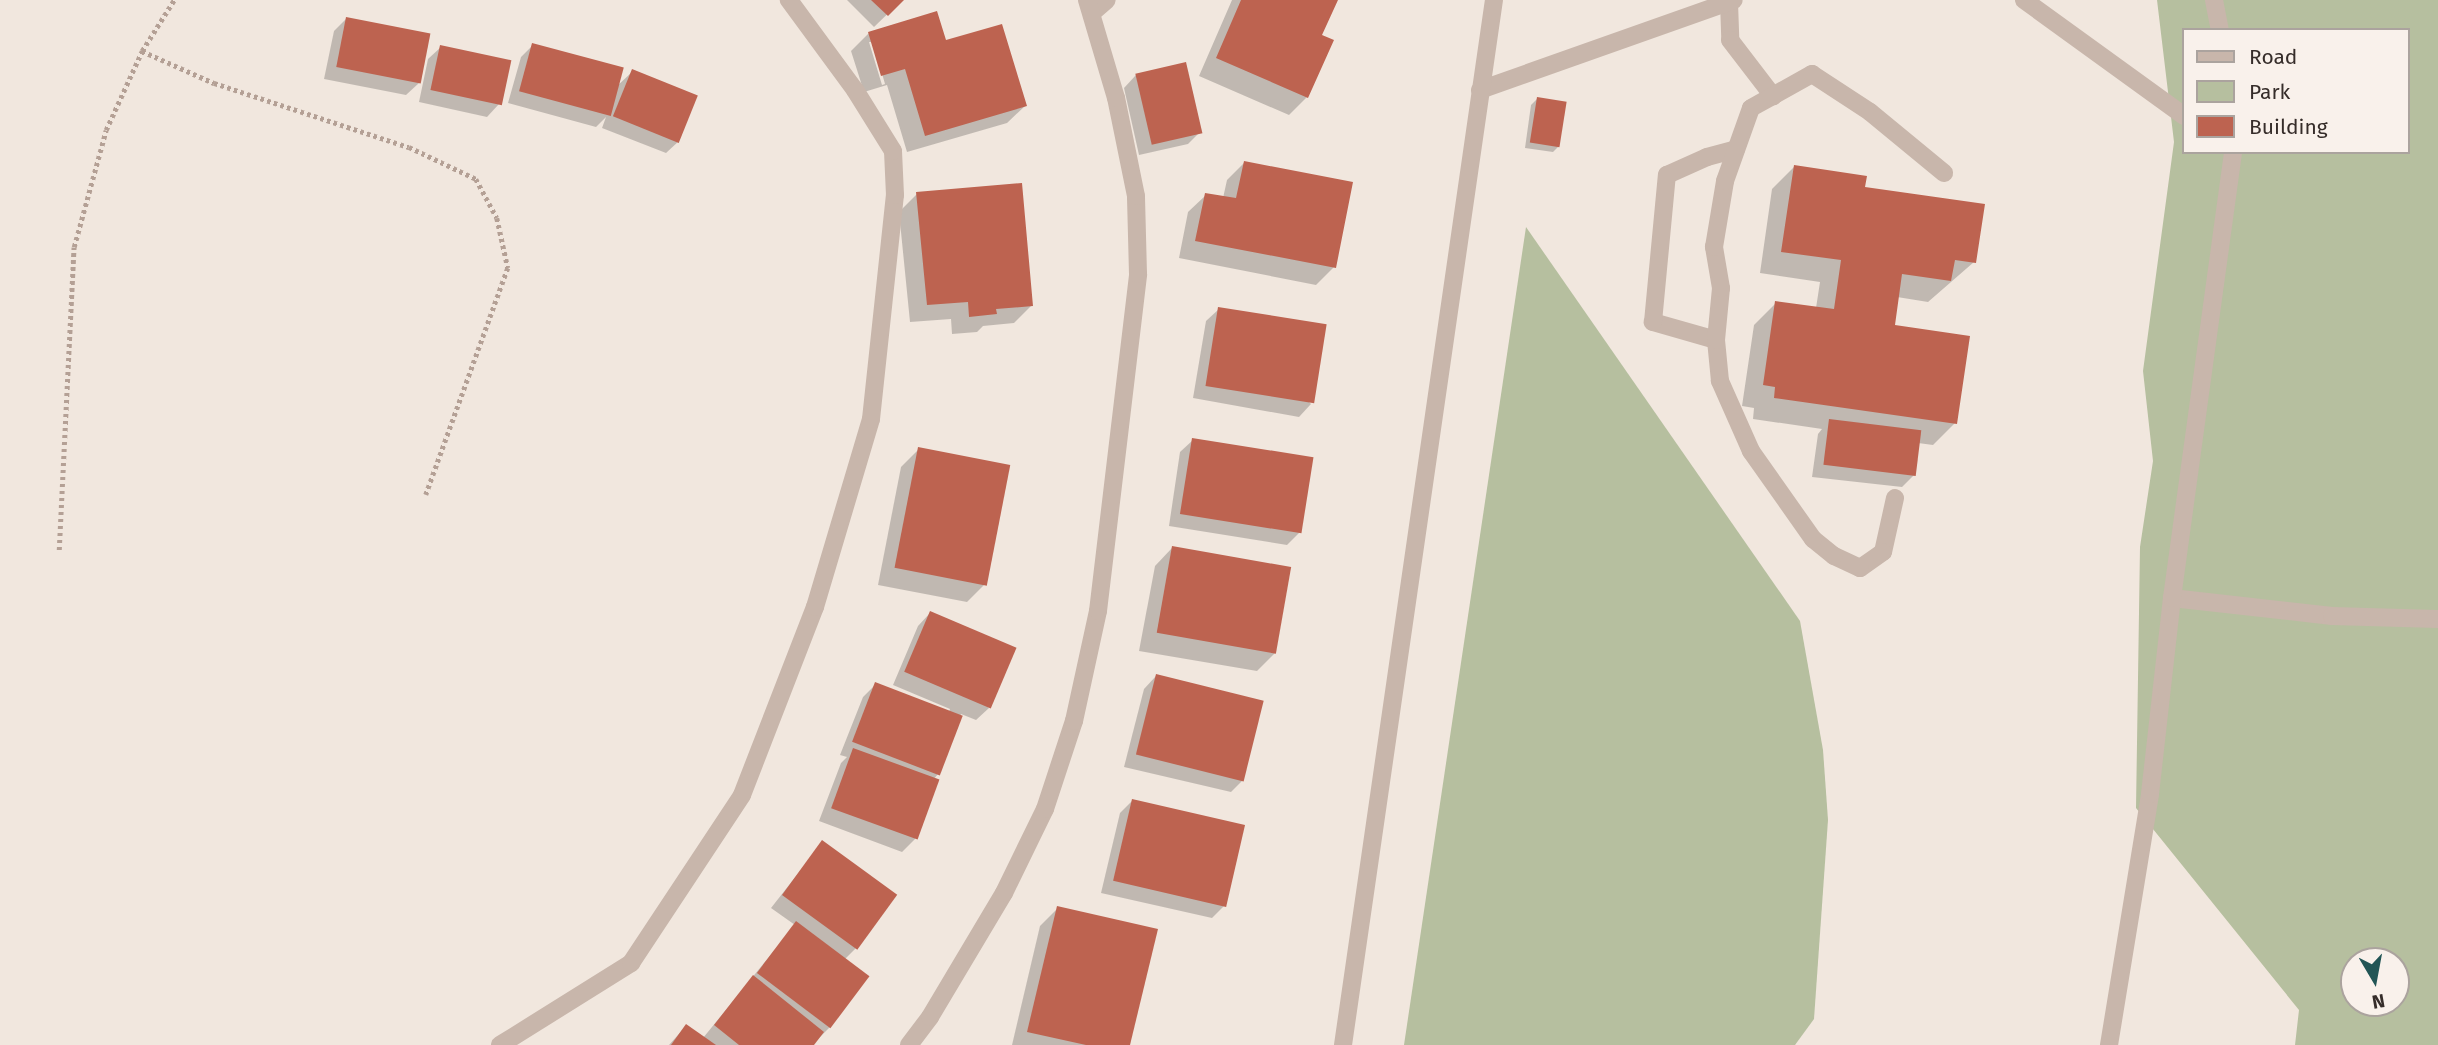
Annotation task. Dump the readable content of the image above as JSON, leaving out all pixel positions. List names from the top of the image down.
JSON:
{
  "legend": ["Road", "Park", "Building"],
  "north": "bottom"
}
